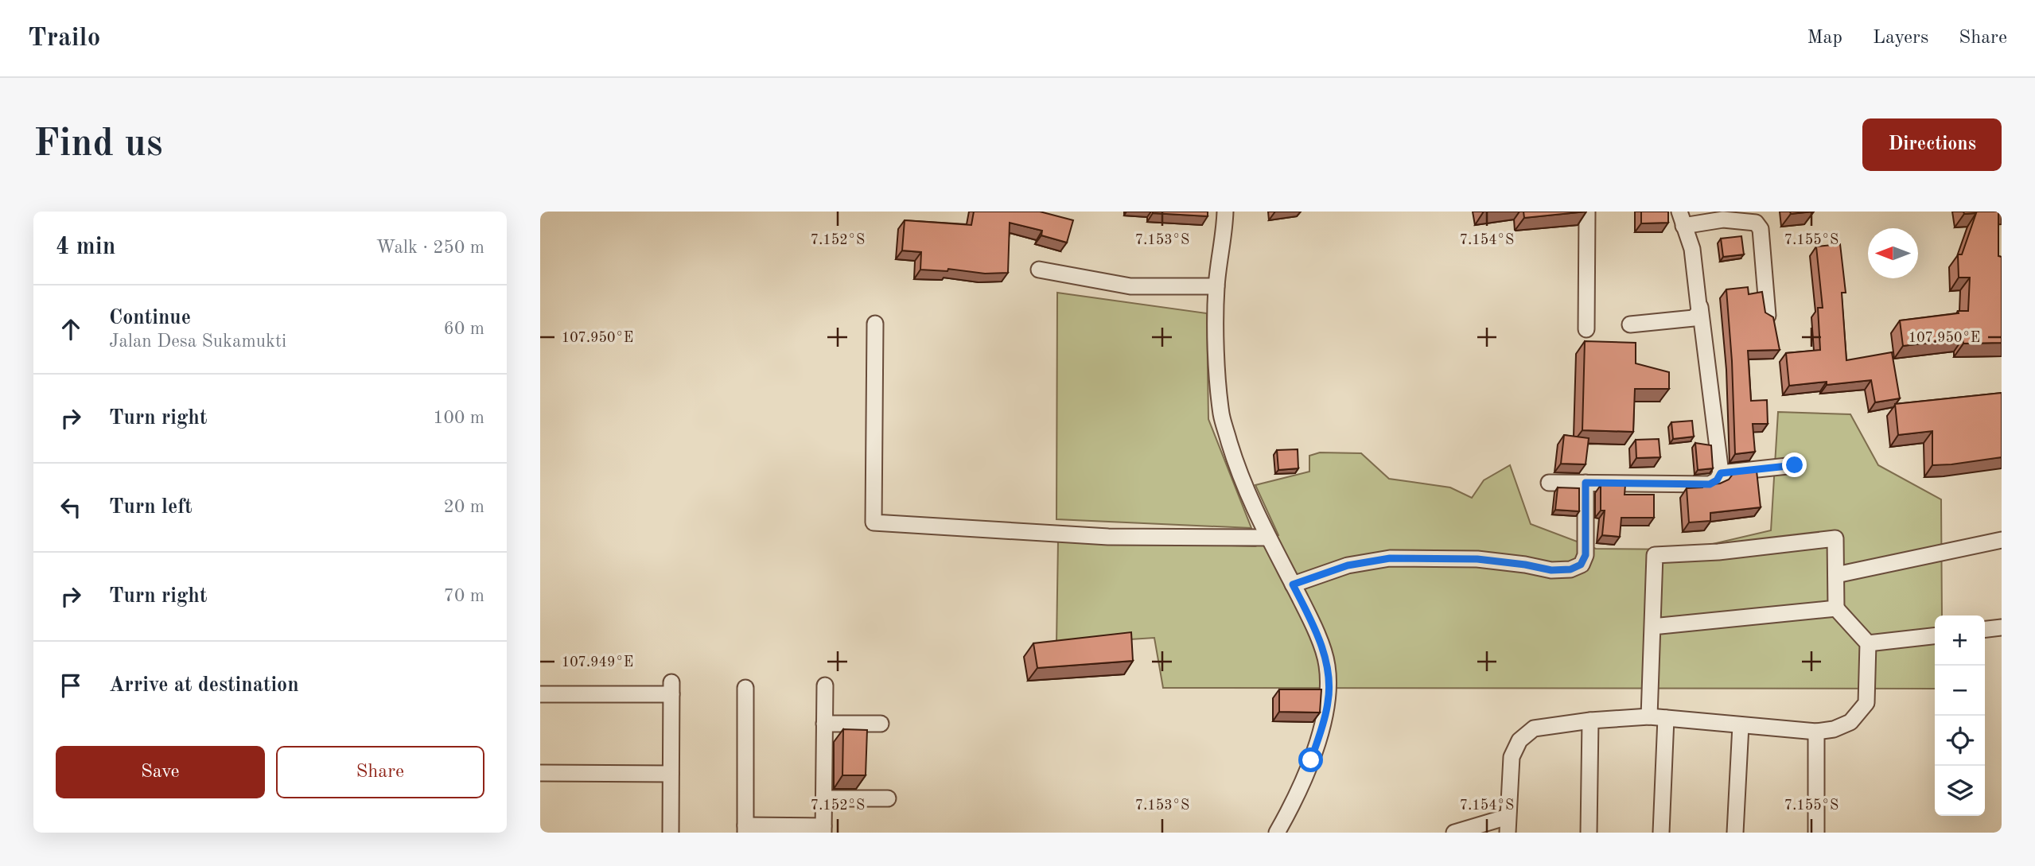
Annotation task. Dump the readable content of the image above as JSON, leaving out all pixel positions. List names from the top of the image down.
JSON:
{
  "north": "left",
  "page": {
    "header": "Trailo",
    "nav": ["Map", "Layers", "Share"],
    "buttons": [
      "Directions",
      ["Save", "Share"]
    ],
    "title": "Find us",
    "heading": ["4 min", "Walk · 250 m"],
    "list": [
      ["Continue", "Jalan Desa Sukamukti", "60 m"],
      ["Turn right", "100 m"],
      ["Turn left", "20 m"],
      ["Turn right", "70 m"],
      "Arrive at destination"
    ],
    "map_buttons": ["+", "−"]
  },
  "coordinates": [
    "7.152°S",
    "7.153°S",
    "7.154°S",
    "7.155°S",
    "107.950°E",
    "107.949°E"
  ]
}
